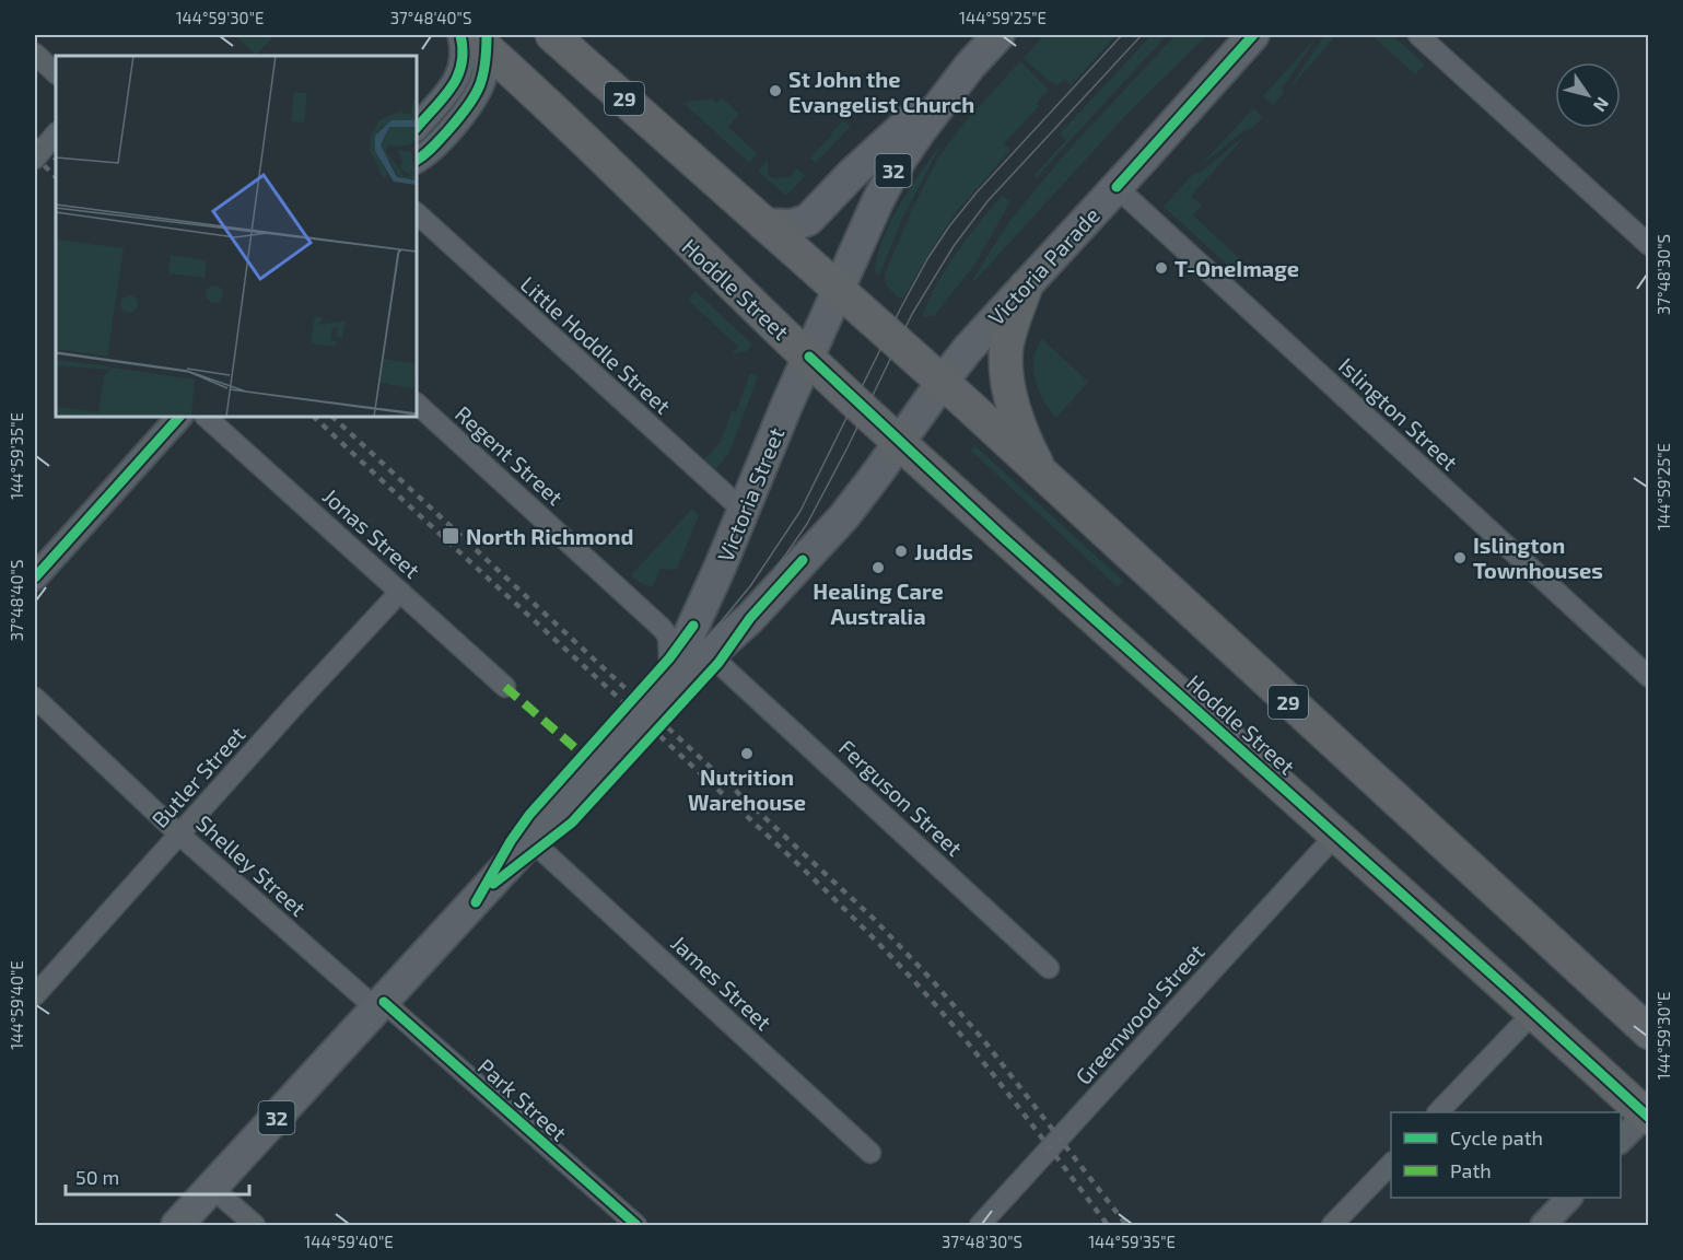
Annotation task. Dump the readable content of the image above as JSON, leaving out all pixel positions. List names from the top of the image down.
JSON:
{
  "streets": {
    "highway": ["29", "Hoddle Street"],
    "main road": ["32", "Victoria Parade", "Victoria Street"],
    "street": [
      "Little Hoddle Street",
      "Islington Street",
      "Regent Street",
      "Jonas Street",
      "Butler Street",
      "Ferguson Street",
      "Shelley Street",
      "James Street",
      "Greenwood Street",
      "Park Street"
    ]
  },
  "crossings": [
    ["29", "32"],
    ["29", "Victoria Parade"],
    ["29", "Victoria Street"],
    ["32", "Regent Street"],
    ["32", "Victoria Street"],
    ["32", "Ferguson Street"],
    ["32", "James Street"],
    ["Victoria Parade", "Islington Street"],
    ["Victoria Parade", "Victoria Street"],
    ["Hoddle Street", "Victoria Street"],
    ["Hoddle Street", "Greenwood Street"],
    ["Little Hoddle Street", "Victoria Street"],
    ["Victoria Street", "Shelley Street"],
    ["Victoria Street", "Park Street"],
    ["Jonas Street", "Butler Street"],
    ["Butler Street", "Shelley Street"],
    ["Shelley Street", "Park Street"]
  ],
  "places": {
    "other": [
      "St John the Evangelist Church",
      "T-OneImage",
      "Judds",
      "Islington Townhouses",
      "Healing Care Australia",
      "Nutrition Warehouse"
    ],
    "transit": ["North Richmond"]
  },
  "legend": ["Cycle path", "Path"],
  "scale_bar": "50 m",
  "north": "bottom right",
  "coordinates": [
    "144°59'30\"E",
    "37°48'40\"S",
    "144°59'25\"E",
    "37°48'30\"S",
    "144°59'35\"E",
    "144°59'40\"E"
  ]
}
